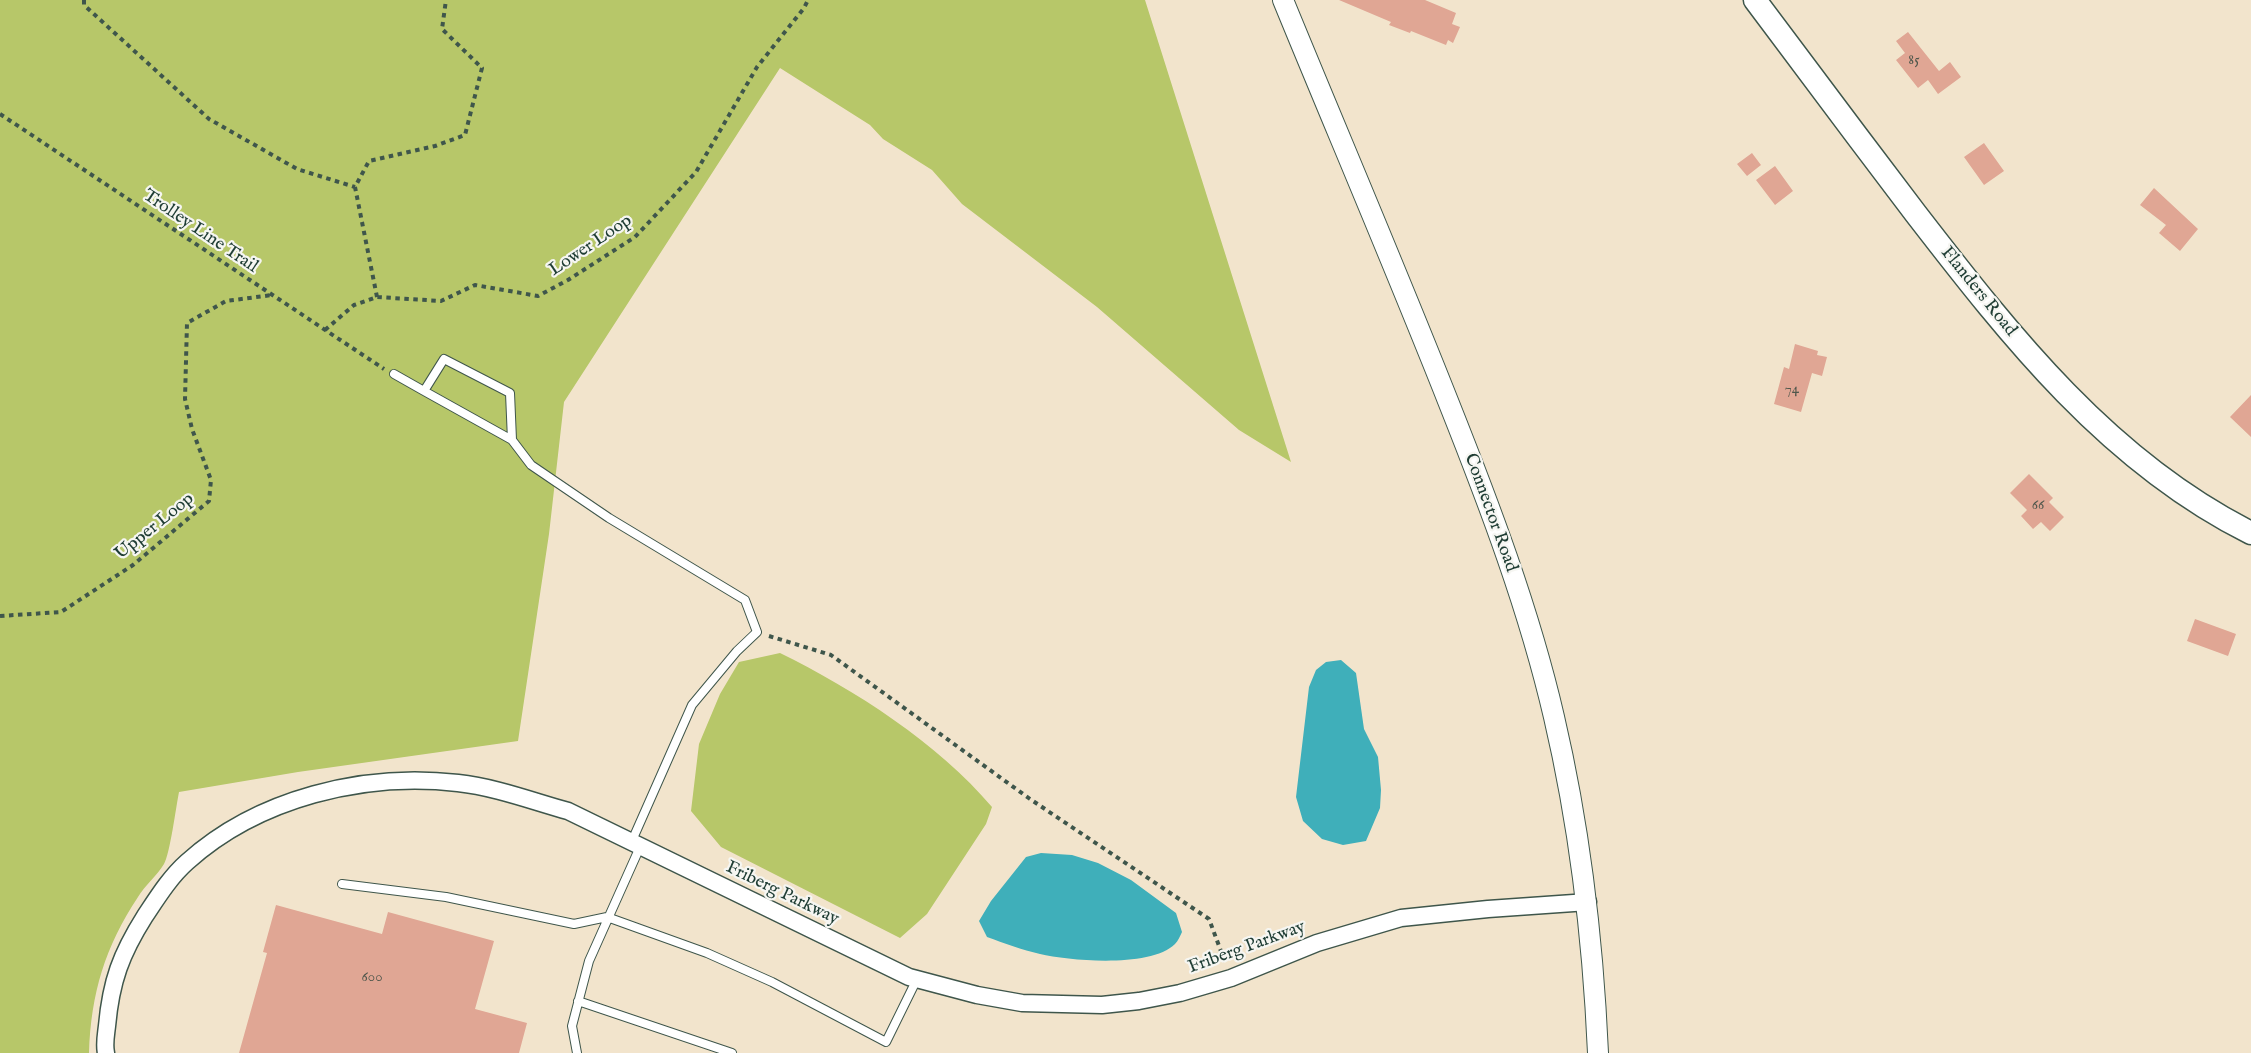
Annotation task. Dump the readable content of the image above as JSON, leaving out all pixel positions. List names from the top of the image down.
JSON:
{
  "streets": {
    "main road": ["Flanders Road"],
    "street": ["Connector Road", "Friberg Parkway"],
    "path": ["Trolley Line Trail", "Lower Loop", "Upper Loop"]
  },
  "crossings": [
    ["Trolley Line Trail", "Lower Loop"],
    ["Trolley Line Trail", "Upper Loop"],
    ["Connector Road", "Friberg Parkway"]
  ],
  "house_numbers": [
    "85",
    "74",
    "66",
    "600"
  ]
}
